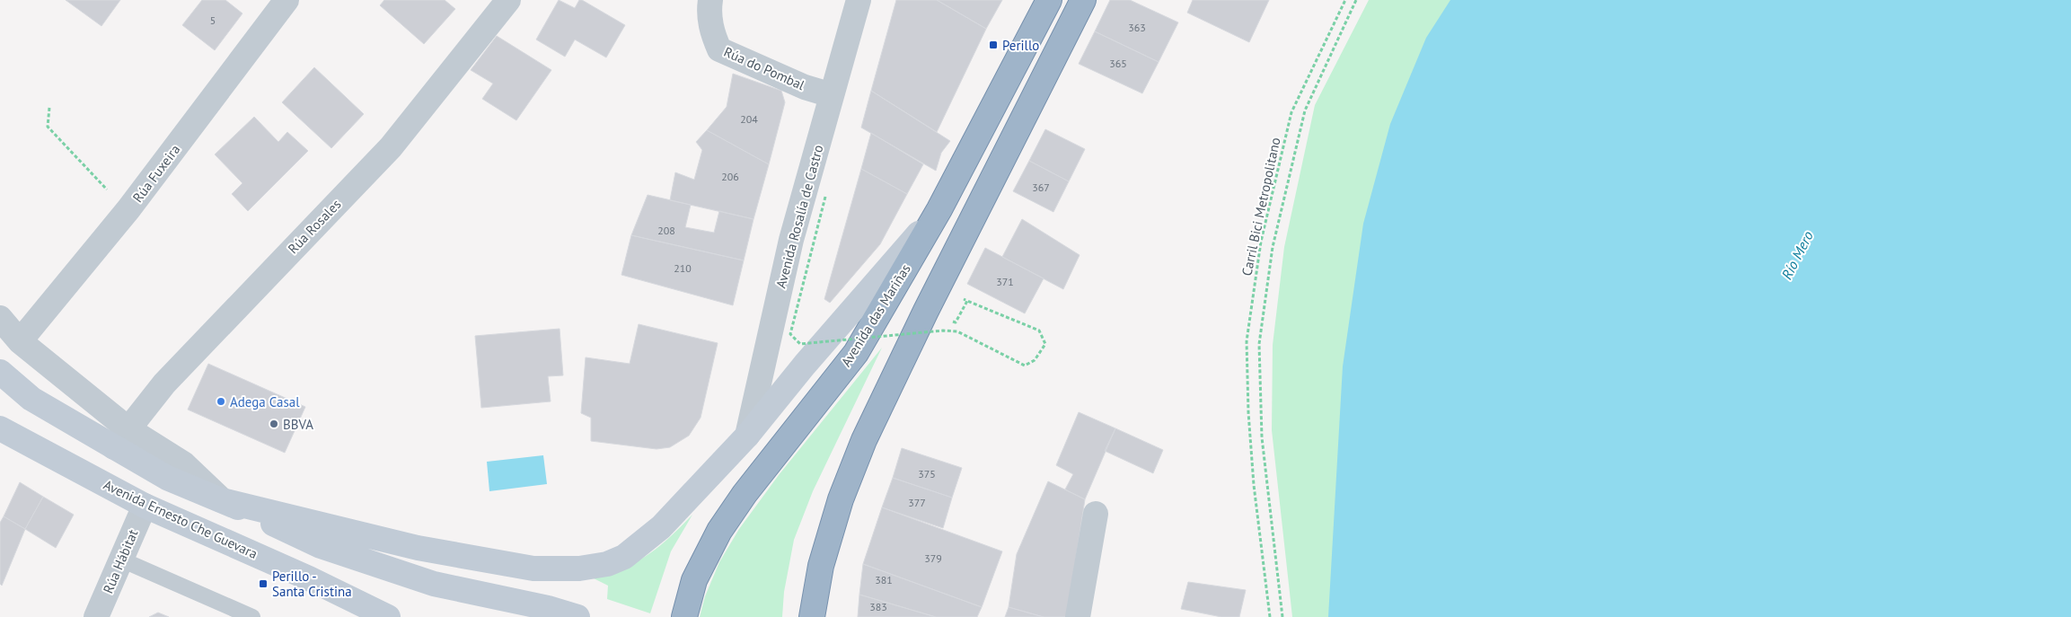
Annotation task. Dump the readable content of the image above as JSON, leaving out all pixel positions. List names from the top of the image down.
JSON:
{
  "streets": {
    "highway": ["Avenida das Mariñas"],
    "main road": ["Avenida Ernesto Che Guevara"],
    "street": [
      "Rúa do Pombal",
      "Rúa Fuxeira",
      "Avenida Rosalía de Castro",
      "Rúa Rosales",
      "Rúa Hábitat"
    ],
    "path": ["Carril Bici Metropolitano"]
  },
  "crossings": [
    ["Rúa do Pombal", "Avenida Rosalía de Castro"],
    ["Avenida Ernesto Che Guevara", "Rúa Hábitat"]
  ],
  "water": ["Río Mero"],
  "places": {
    "transit": ["Perillo", "Perillo - Santa Cristina"],
    "other": ["Adega Casal", "BBVA"]
  },
  "house_numbers": [
    "5",
    "363",
    "365",
    "204",
    "206",
    "367",
    "208",
    "210",
    "371",
    "375",
    "377",
    "379",
    "381",
    "383"
  ]
}
